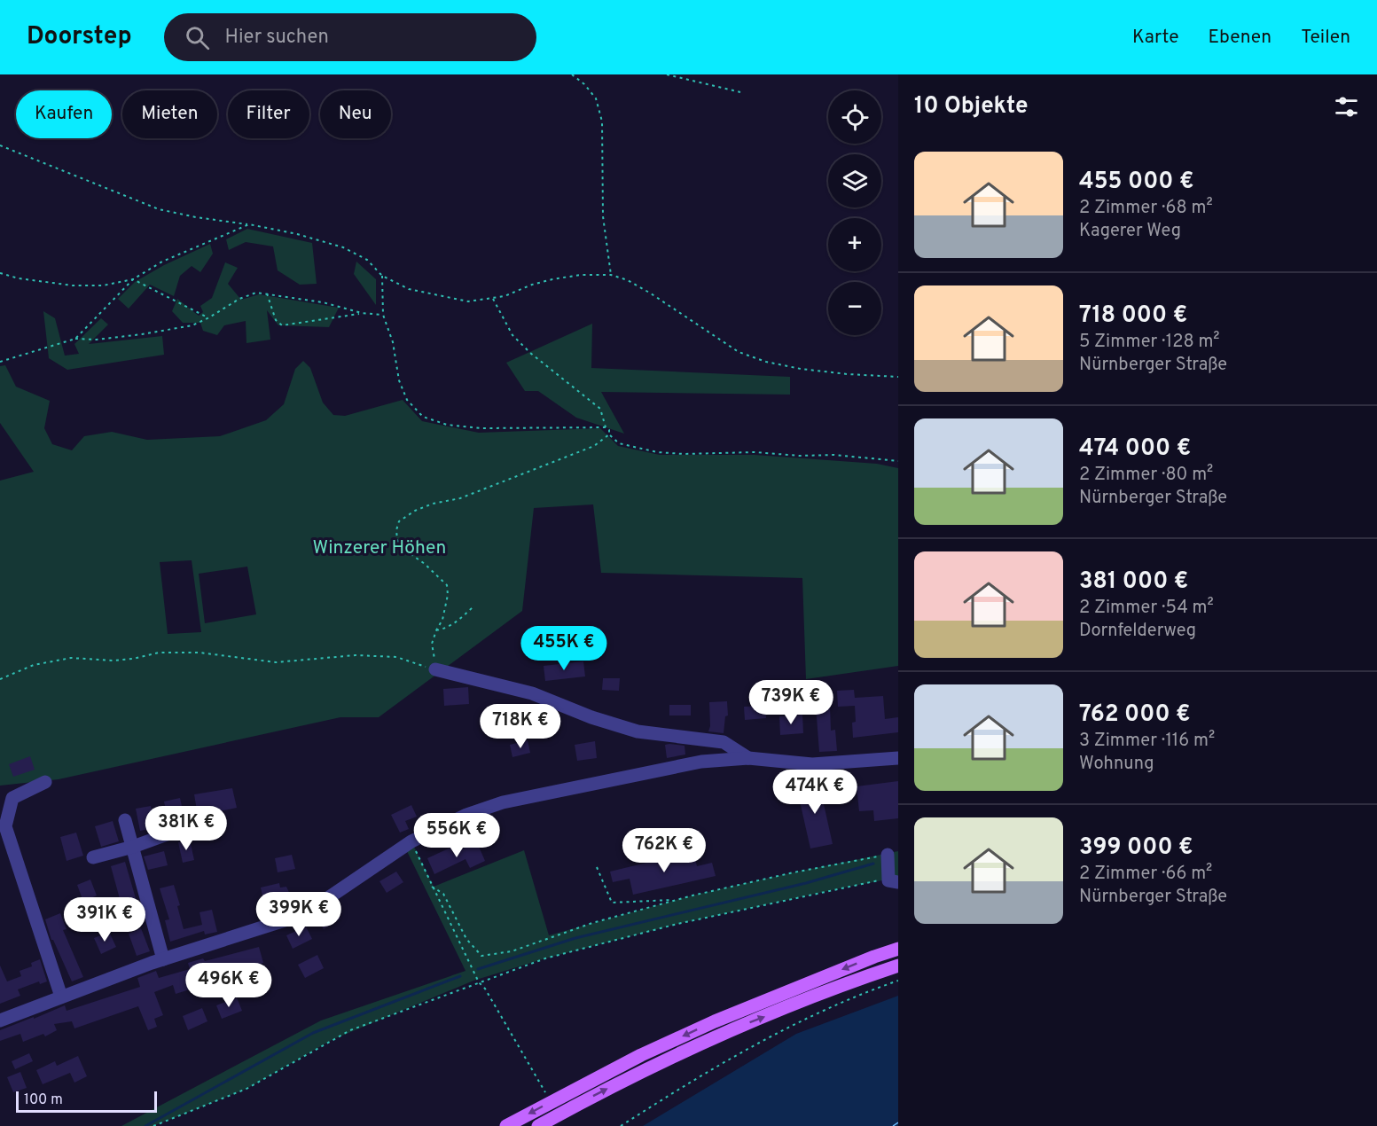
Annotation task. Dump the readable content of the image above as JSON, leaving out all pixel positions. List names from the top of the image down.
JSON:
{
  "parks": ["Winzerer Höhen"],
  "scale_bar": "100 m",
  "page": {
    "header": "Doorstep",
    "search": "Hier suchen",
    "nav": ["Karte", "Ebenen", "Teilen"],
    "heading": "10 Objekte",
    "map_buttons": ["+", "−"],
    "chip": [
      "Kaufen",
      "Mieten",
      "Filter",
      "Neu"
    ],
    "list": [
      {
        "name": "455 000 €",
        "note": "2 Zimmer · 68 m² · Kagerer Weg"
      },
      {
        "name": "718 000 €",
        "note": "5 Zimmer · 128 m² · Nürnberger Straße"
      },
      {
        "name": "474 000 €",
        "note": "2 Zimmer · 80 m² · Nürnberger Straße"
      },
      {
        "name": "381 000 €",
        "note": "2 Zimmer · 54 m² · Dornfelderweg"
      },
      {
        "name": "762 000 €",
        "note": "3 Zimmer · 116 m² · Wohnung"
      },
      {
        "name": "399 000 €",
        "note": "2 Zimmer · 66 m² · Nürnberger Straße"
      }
    ],
    "price": [
      "455K €",
      "739K €",
      "718K €",
      "474K €",
      "381K €",
      "556K €",
      "762K €",
      "399K €",
      "391K €",
      "496K €"
    ],
    "scale": "100 m"
  }
}
